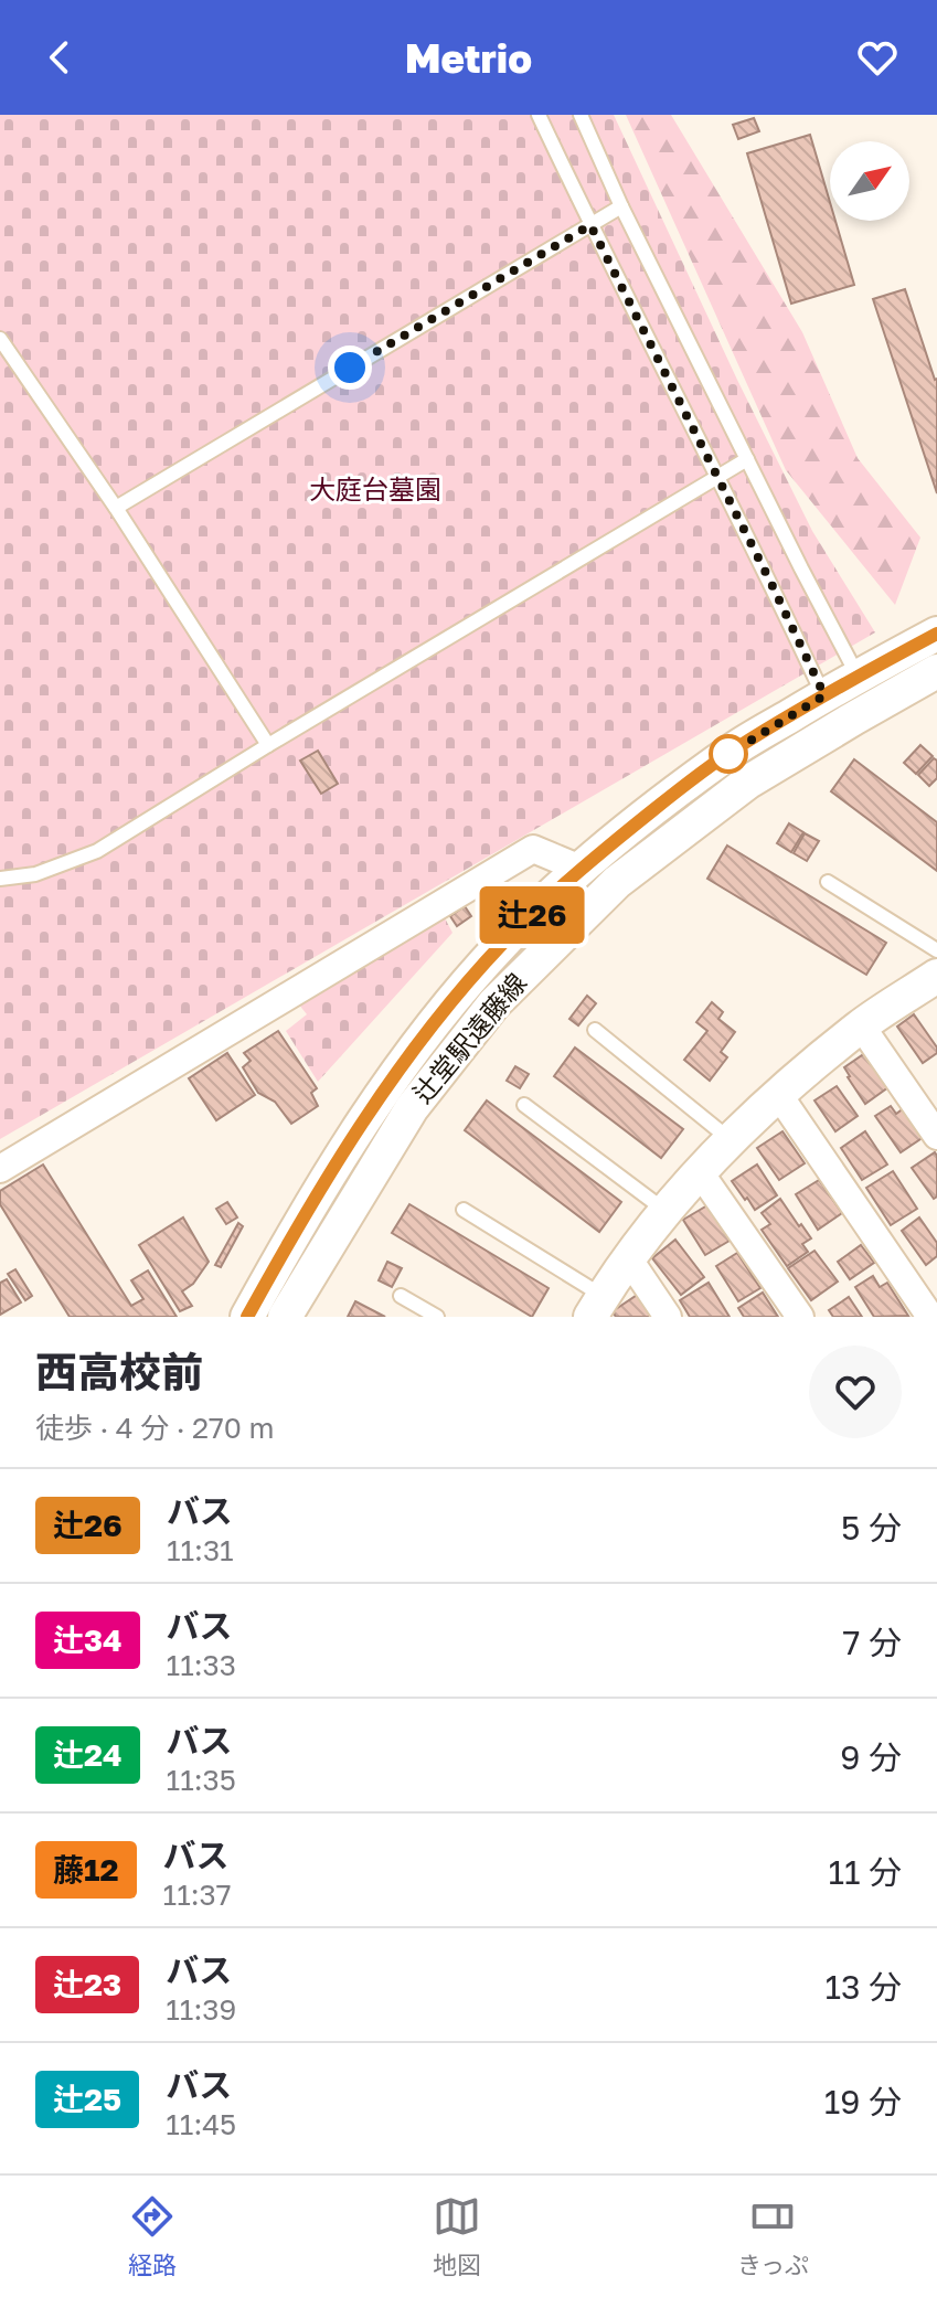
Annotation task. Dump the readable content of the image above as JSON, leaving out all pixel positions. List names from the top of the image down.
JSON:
{
  "streets": {
    "street": ["辻堂駅遠藤線"]
  },
  "parks": ["大庭台墓園"],
  "lines": ["bus line 辻26"],
  "north": "top right",
  "page": {
    "header": "Metrio",
    "on_map": "辻26",
    "heading": ["西高校前", "徒歩 · 4 分 · 270 m"],
    "list": [
      {
        "mark": "辻26",
        "name": "バス",
        "note": "11:31",
        "value": "5 分"
      },
      {
        "mark": "辻34",
        "name": "バス",
        "note": "11:33",
        "value": "7 分"
      },
      {
        "mark": "辻24",
        "name": "バス",
        "note": "11:35",
        "value": "9 分"
      },
      {
        "mark": "藤12",
        "name": "バス",
        "note": "11:37",
        "value": "11 分"
      },
      {
        "mark": "辻23",
        "name": "バス",
        "note": "11:39",
        "value": "13 分"
      },
      {
        "mark": "辻25",
        "name": "バス",
        "note": "11:45",
        "value": "19 分"
      }
    ],
    "tabs": ["経路", "地図", "きっぷ"]
  }
}
